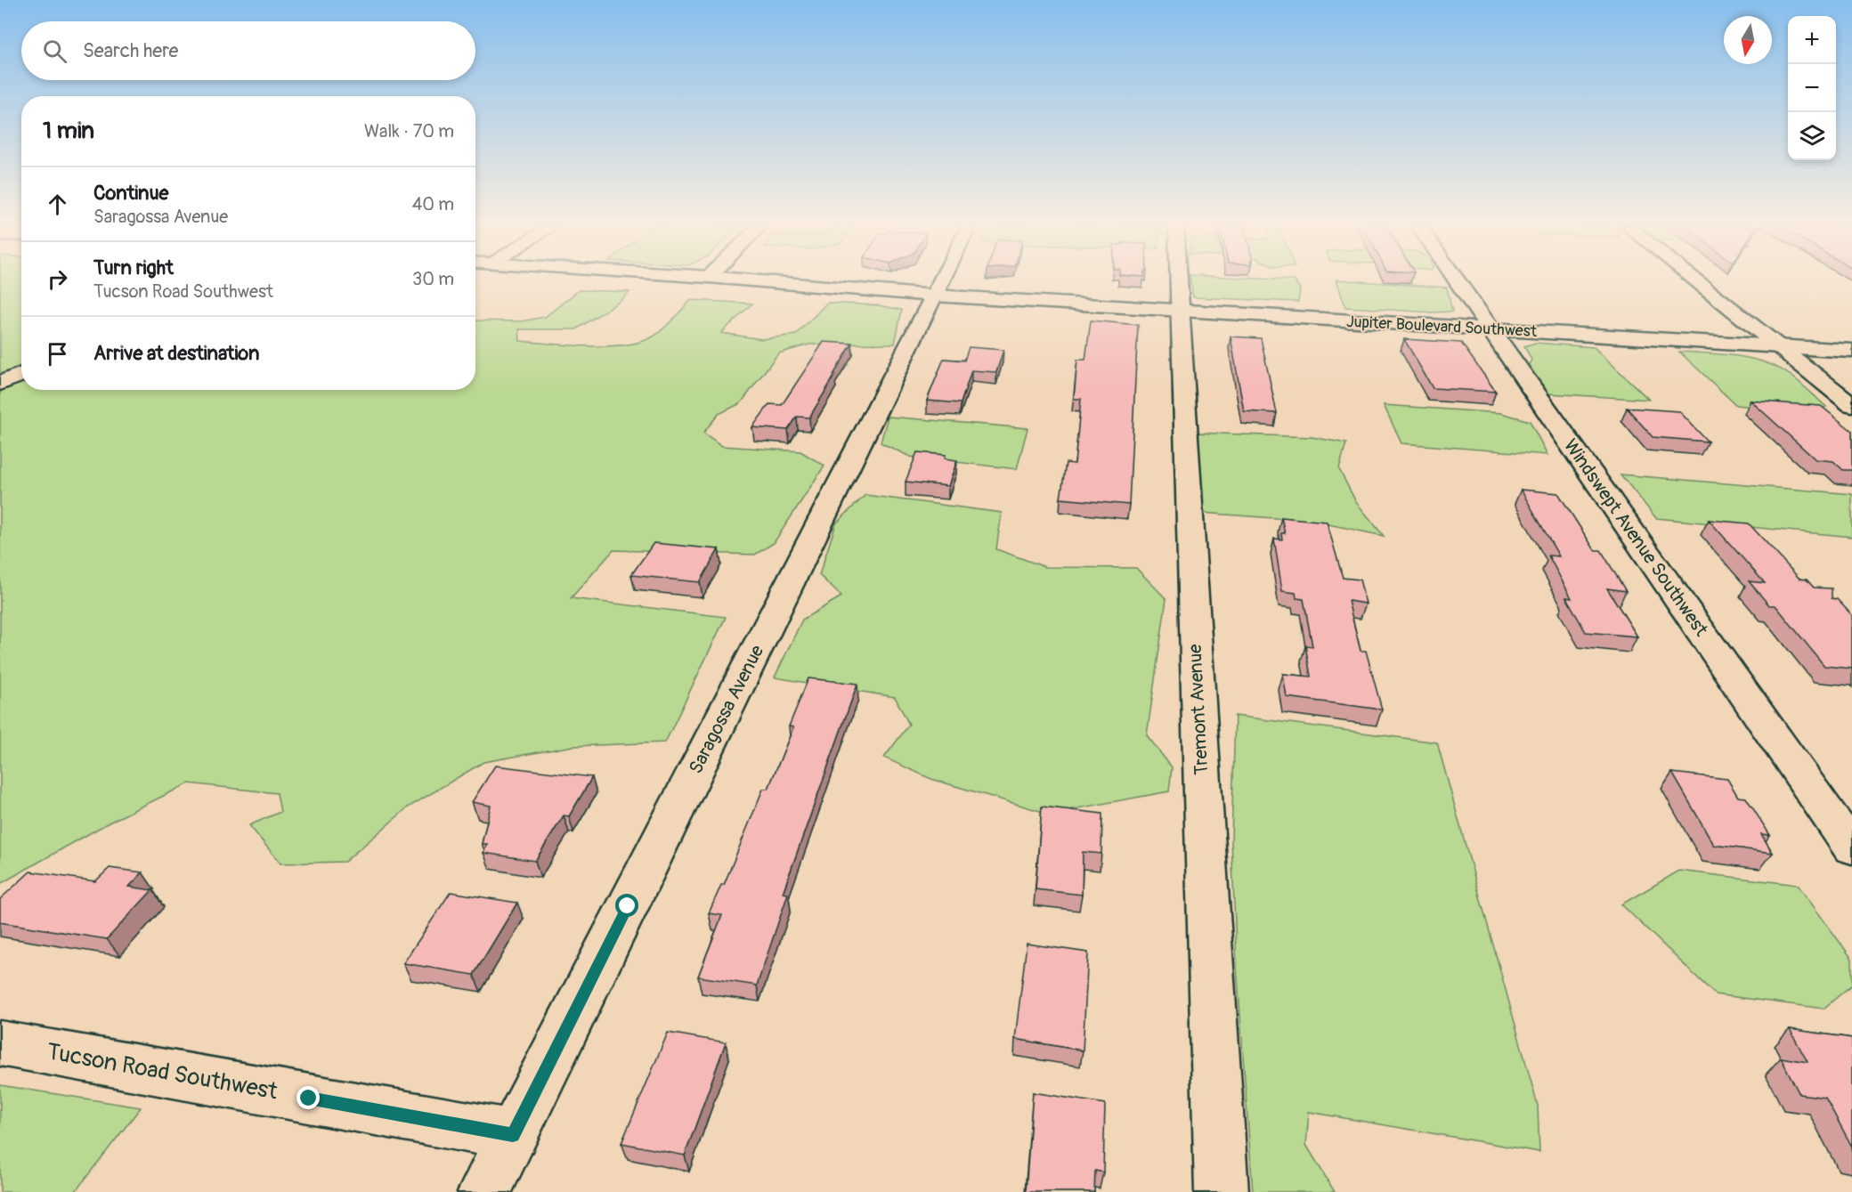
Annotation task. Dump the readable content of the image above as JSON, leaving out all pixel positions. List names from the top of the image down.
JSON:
{
  "streets": {
    "street": [
      "Jupiter Boulevard Southwest",
      "Windswept Avenue Southwest",
      "Saragossa Avenue",
      "Tremont Avenue",
      "Tucson Road Southwest"
    ]
  },
  "crossings": [
    ["Jupiter Boulevard Southwest", "Windswept Avenue Southwest"],
    ["Jupiter Boulevard Southwest", "Saragossa Avenue"],
    ["Jupiter Boulevard Southwest", "Tremont Avenue"],
    ["Saragossa Avenue", "Tucson Road Southwest"]
  ],
  "north": "bottom",
  "page": {
    "map_buttons": ["+", "−"],
    "search": "Search here",
    "heading": ["1 min", "Walk · 70 m"],
    "list": [
      ["Continue", "Saragossa Avenue", "40 m"],
      ["Turn right", "Tucson Road Southwest", "30 m"],
      "Arrive at destination"
    ]
  }
}
